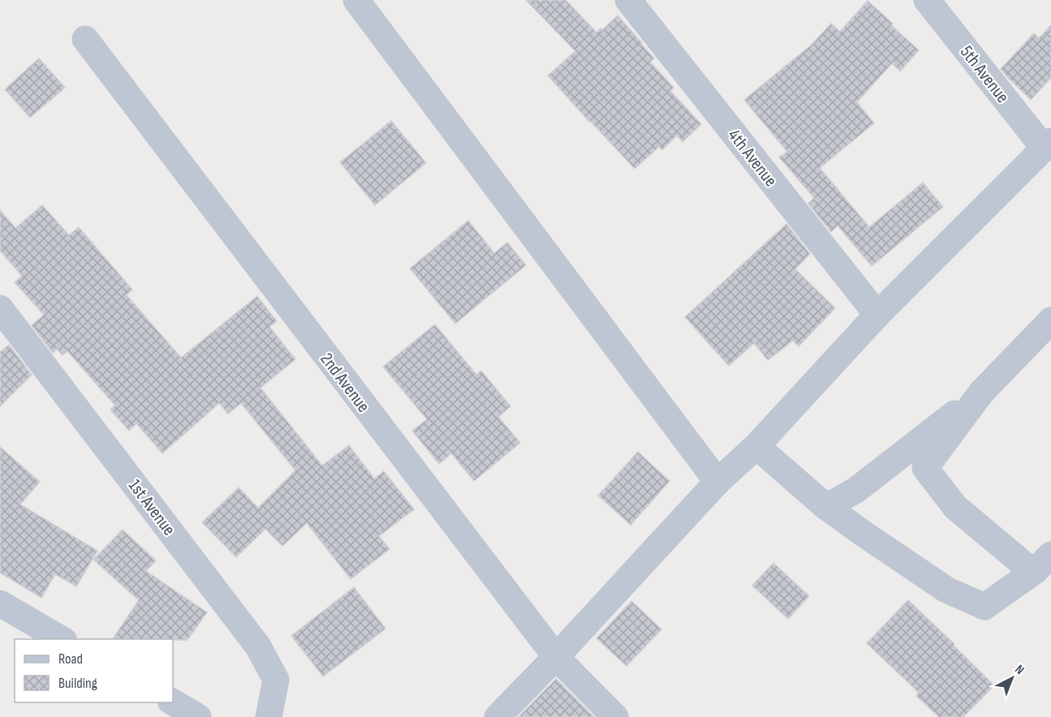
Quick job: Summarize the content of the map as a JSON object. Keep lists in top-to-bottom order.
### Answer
{
  "streets": {
    "street": [
      "5th Avenue",
      "4th Avenue",
      "2nd Avenue",
      "1st Avenue"
    ]
  },
  "legend": ["Road", "Building"],
  "north": "top right"
}
